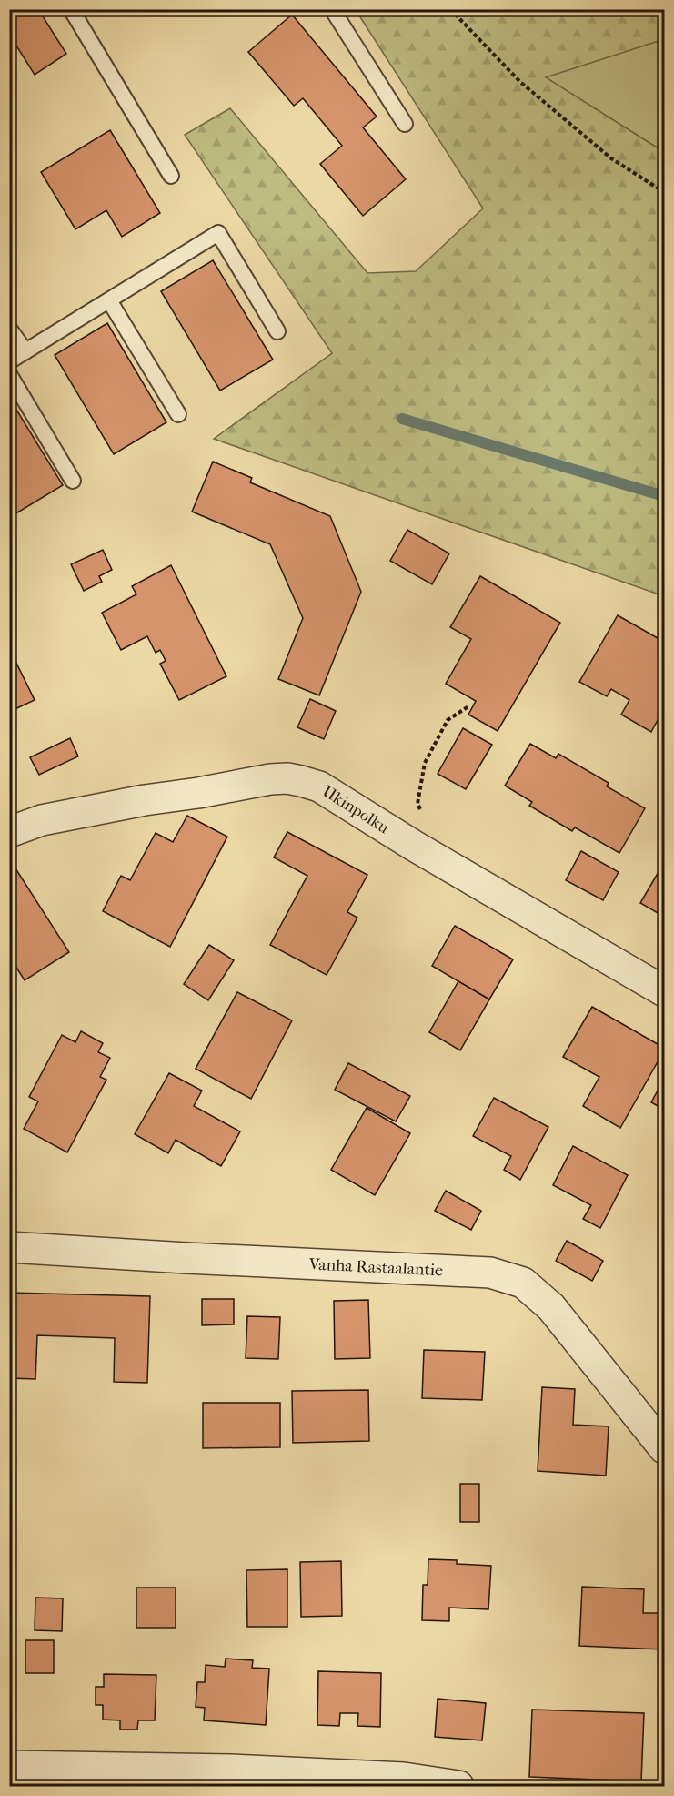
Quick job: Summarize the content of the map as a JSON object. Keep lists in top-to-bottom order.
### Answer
{
  "streets": {
    "street": ["Ukinpolku", "Vanha Rastaalantie"]
  }
}
